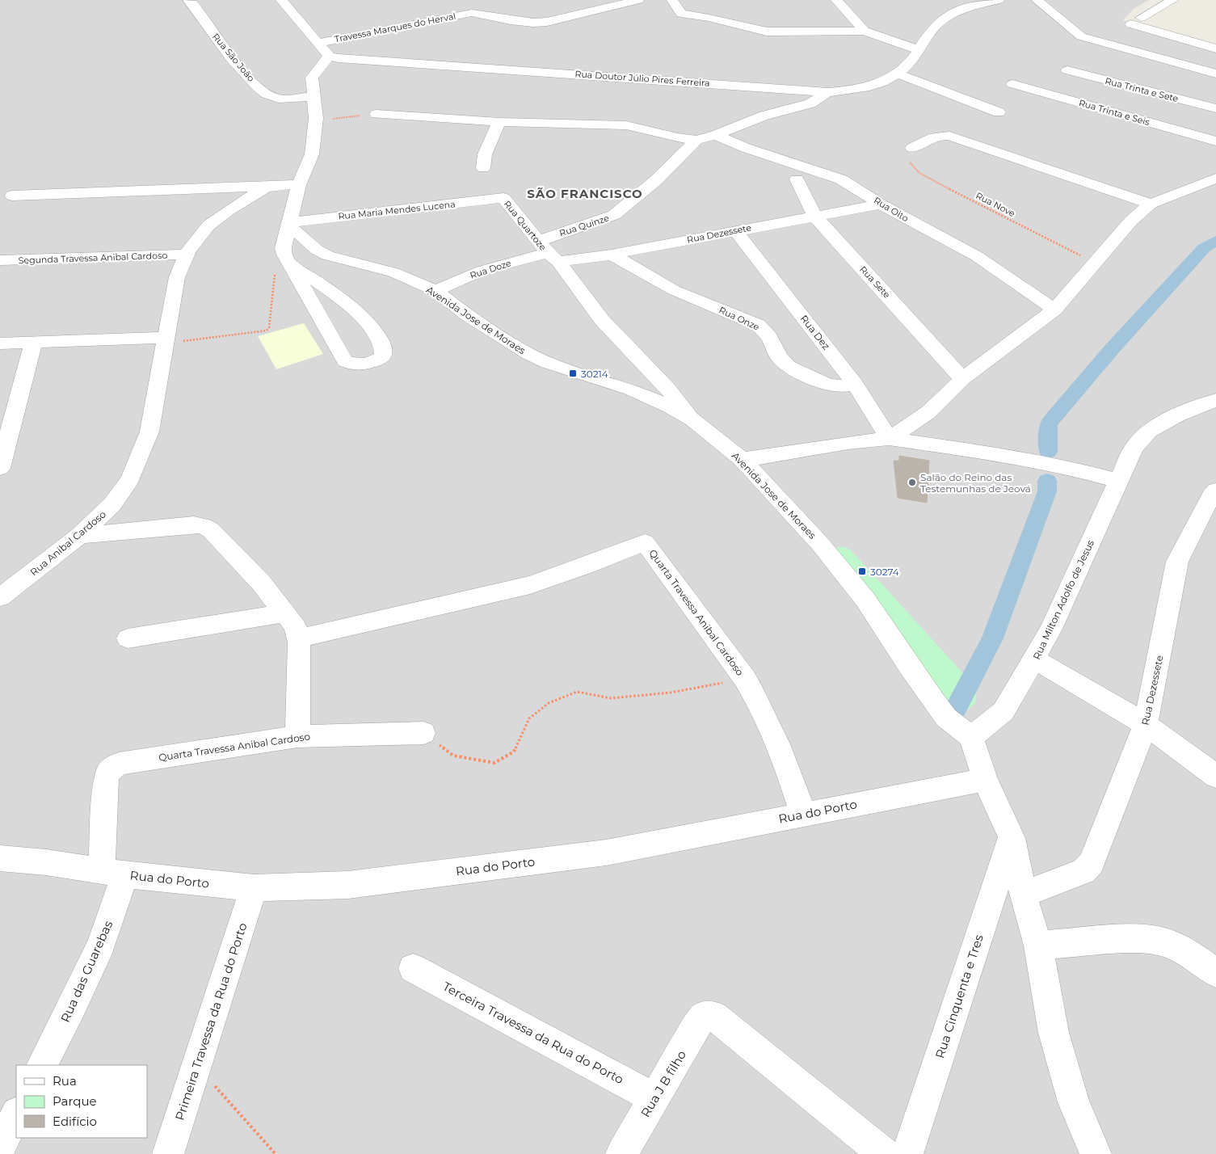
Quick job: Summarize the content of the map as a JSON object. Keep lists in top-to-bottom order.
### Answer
{
  "streets": {
    "street": [
      "Travessa Marques do Herval",
      "Rua São João",
      "Rua Doutor Júlio Pires Ferreira",
      "Rua Trinta e Sete",
      "Rua Trinta e Seis",
      "Rua Oito",
      "Rua Maria Mendes Lucena",
      "Rua Quartoze",
      "Rua Quinze",
      "Rua Dezessete",
      "Segunda Travessa Anibal Cardoso",
      "Rua Doze",
      "Rua Sete",
      "Rua Onze",
      "Avenida Jose de Moraes",
      "Rua Dez",
      "Rua Anibal Cardoso",
      "Rua Milton Adolfo de Jesus",
      "Quarta Travessa Anibal Cardoso",
      "Rua do Porto",
      "Rua das Guarebas",
      "Rua Cinquenta e Tres",
      "Primeira Travessa da Rua do Porto",
      "Terceira Travessa da Rua do Porto",
      "Rua J B filho"
    ],
    "path": ["Rua Nove"]
  },
  "crossings": [
    ["Rua Oito", "Rua Dezessete"],
    ["Rua Maria Mendes Lucena", "Rua Quartoze"],
    ["Rua Maria Mendes Lucena", "Avenida Jose de Moraes"],
    ["Rua Quartoze", "Rua Quinze"],
    ["Rua Quartoze", "Rua Dezessete"],
    ["Rua Quartoze", "Rua Doze"],
    ["Rua Quartoze", "Avenida Jose de Moraes"],
    ["Rua Quinze", "Rua Dezessete"],
    ["Rua Quinze", "Rua Doze"],
    ["Rua Dezessete", "Rua Doze"],
    ["Rua Dezessete", "Rua Sete"],
    ["Rua Dezessete", "Rua Onze"],
    ["Rua Dezessete", "Rua Dez"],
    ["Rua Doze", "Avenida Jose de Moraes"],
    ["Rua Onze", "Rua Dez"],
    ["Avenida Jose de Moraes", "Rua Milton Adolfo de Jesus"],
    ["Quarta Travessa Anibal Cardoso", "Rua do Porto"],
    ["Quarta Travessa Anibal Cardoso", "Rua das Guarebas"],
    ["Rua do Porto", "Rua das Guarebas"],
    ["Rua do Porto", "Primeira Travessa da Rua do Porto"],
    ["Terceira Travessa da Rua do Porto", "Rua J B filho"]
  ],
  "districts": ["SÃO FRANCISCO"],
  "places": {
    "transit": ["30214", "30274"],
    "other": ["Salão do Reino das Testemunhas de Jeová"]
  },
  "legend": ["Rua", "Parque", "Edifício"]
}
